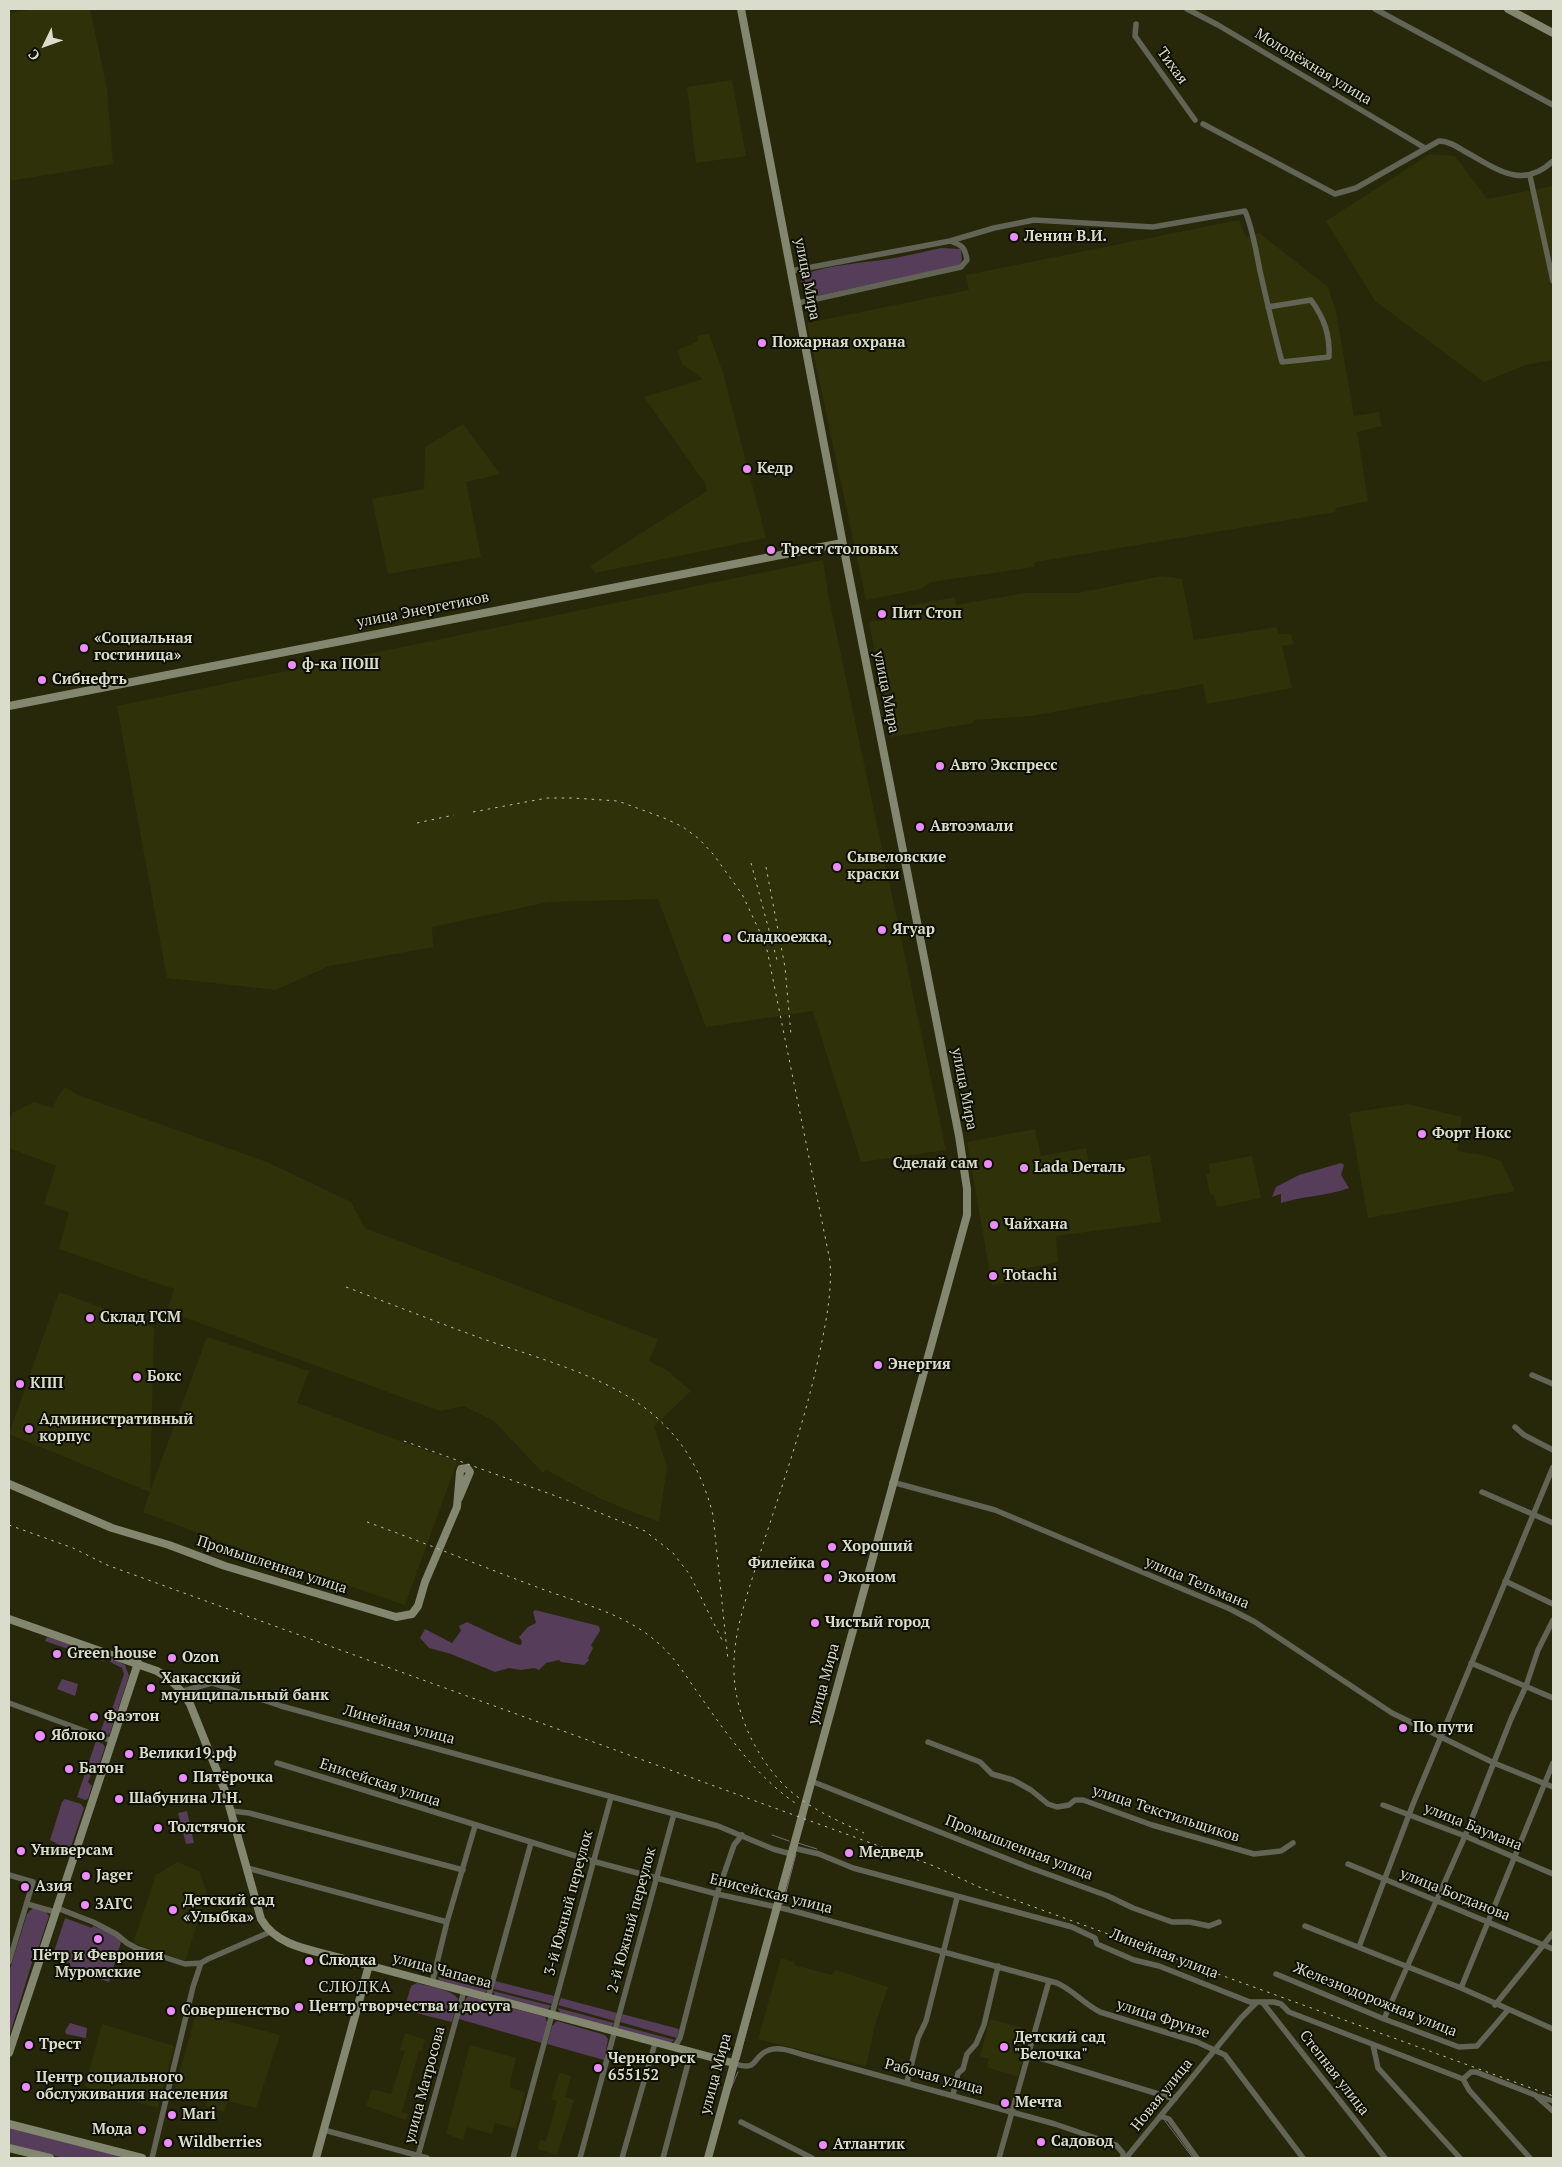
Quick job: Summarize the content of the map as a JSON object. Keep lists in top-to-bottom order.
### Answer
{
  "streets": {
    "main road": [
      "улица Мира",
      "улица Энергетиков",
      "Промышленная улица",
      "улица Чапаева"
    ],
    "street": [
      "Тихая",
      "Молодёжная улица",
      "улица Тельмана",
      "Линейная улица",
      "Енисейская улица",
      "улица Текстильщиков",
      "улица Баумана",
      "улица Богданова",
      "3-й Южный переулок",
      "2-й Южный переулок",
      "Железнодорожная улица",
      "улица Фрунзе",
      "Степная улица",
      "Рабочая улица",
      "улица Матросова",
      "Новая улица"
    ]
  },
  "crossings": [
    ["улица Мира", "улица Энергетиков"],
    ["улица Мира", "Промышленная улица"],
    ["улица Мира", "улица Тельмана"],
    ["улица Мира", "Линейная улица"],
    ["улица Мира", "Енисейская улица"],
    ["улица Мира", "улица Чапаева"],
    ["улица Мира", "Рабочая улица"],
    ["Линейная улица", "3-й Южный переулок"],
    ["Линейная улица", "2-й Южный переулок"],
    ["Линейная улица", "Степная улица"],
    ["Линейная улица", "Новая улица"],
    ["Енисейская улица", "3-й Южный переулок"],
    ["Енисейская улица", "2-й Южный переулок"],
    ["Енисейская улица", "улица Фрунзе"],
    ["3-й Южный переулок", "улица Чапаева"],
    ["2-й Южный переулок", "улица Чапаева"],
    ["улица Чапаева", "Рабочая улица"],
    ["улица Чапаева", "улица Матросова"],
    ["улица Фрунзе", "Новая улица"],
    ["Степная улица", "Новая улица"],
    ["Рабочая улица", "Новая улица"]
  ],
  "districts": ["СЛЮДКА"],
  "places": [
    "Ленин В.И.",
    "Пожарная охрана",
    "Кедр",
    "Трест столовых",
    "Пит Стоп",
    "«Социальная гостиница»",
    "ф-ка ПОШ",
    "Сибнефть",
    "Авто Экспресс",
    "Автоэмали",
    "Сывеловские краски",
    "Ягуар",
    "Сладкоежка,",
    "Форт Нокс",
    "Сделай сам",
    "Lada Dеталь",
    "Чайхана",
    "Totachi",
    "Склад ГСМ",
    "Энергия",
    "Бокс",
    "КПП",
    "Административный корпус",
    "Хороший",
    "Филейка",
    "Эконом",
    "Чистый город",
    "Green house",
    "Ozon",
    "Хакасский муниципальный банк",
    "Фаэтон",
    "По пути",
    "Яблоко",
    "Велики19.рф",
    "Батон",
    "Пятёрочка",
    "Шабунина Л.Н.",
    "Толстячок",
    "Универсам",
    "Медведь",
    "Jager",
    "Азия",
    "ЗАГС",
    "Детский сад «Улыбка»",
    "Пётр и Феврония Муромские",
    "Слюдка",
    "Центр творчества и досуга",
    "Совершенство",
    "Трест",
    "Детский сад \"Белочка\"",
    "Черногорск 655152",
    "Центр социального обслуживания населения",
    "Мечта",
    "Mari",
    "Мода",
    "Садовод",
    "Wildberries",
    "Атлантик"
  ],
  "north": "bottom left"
}
